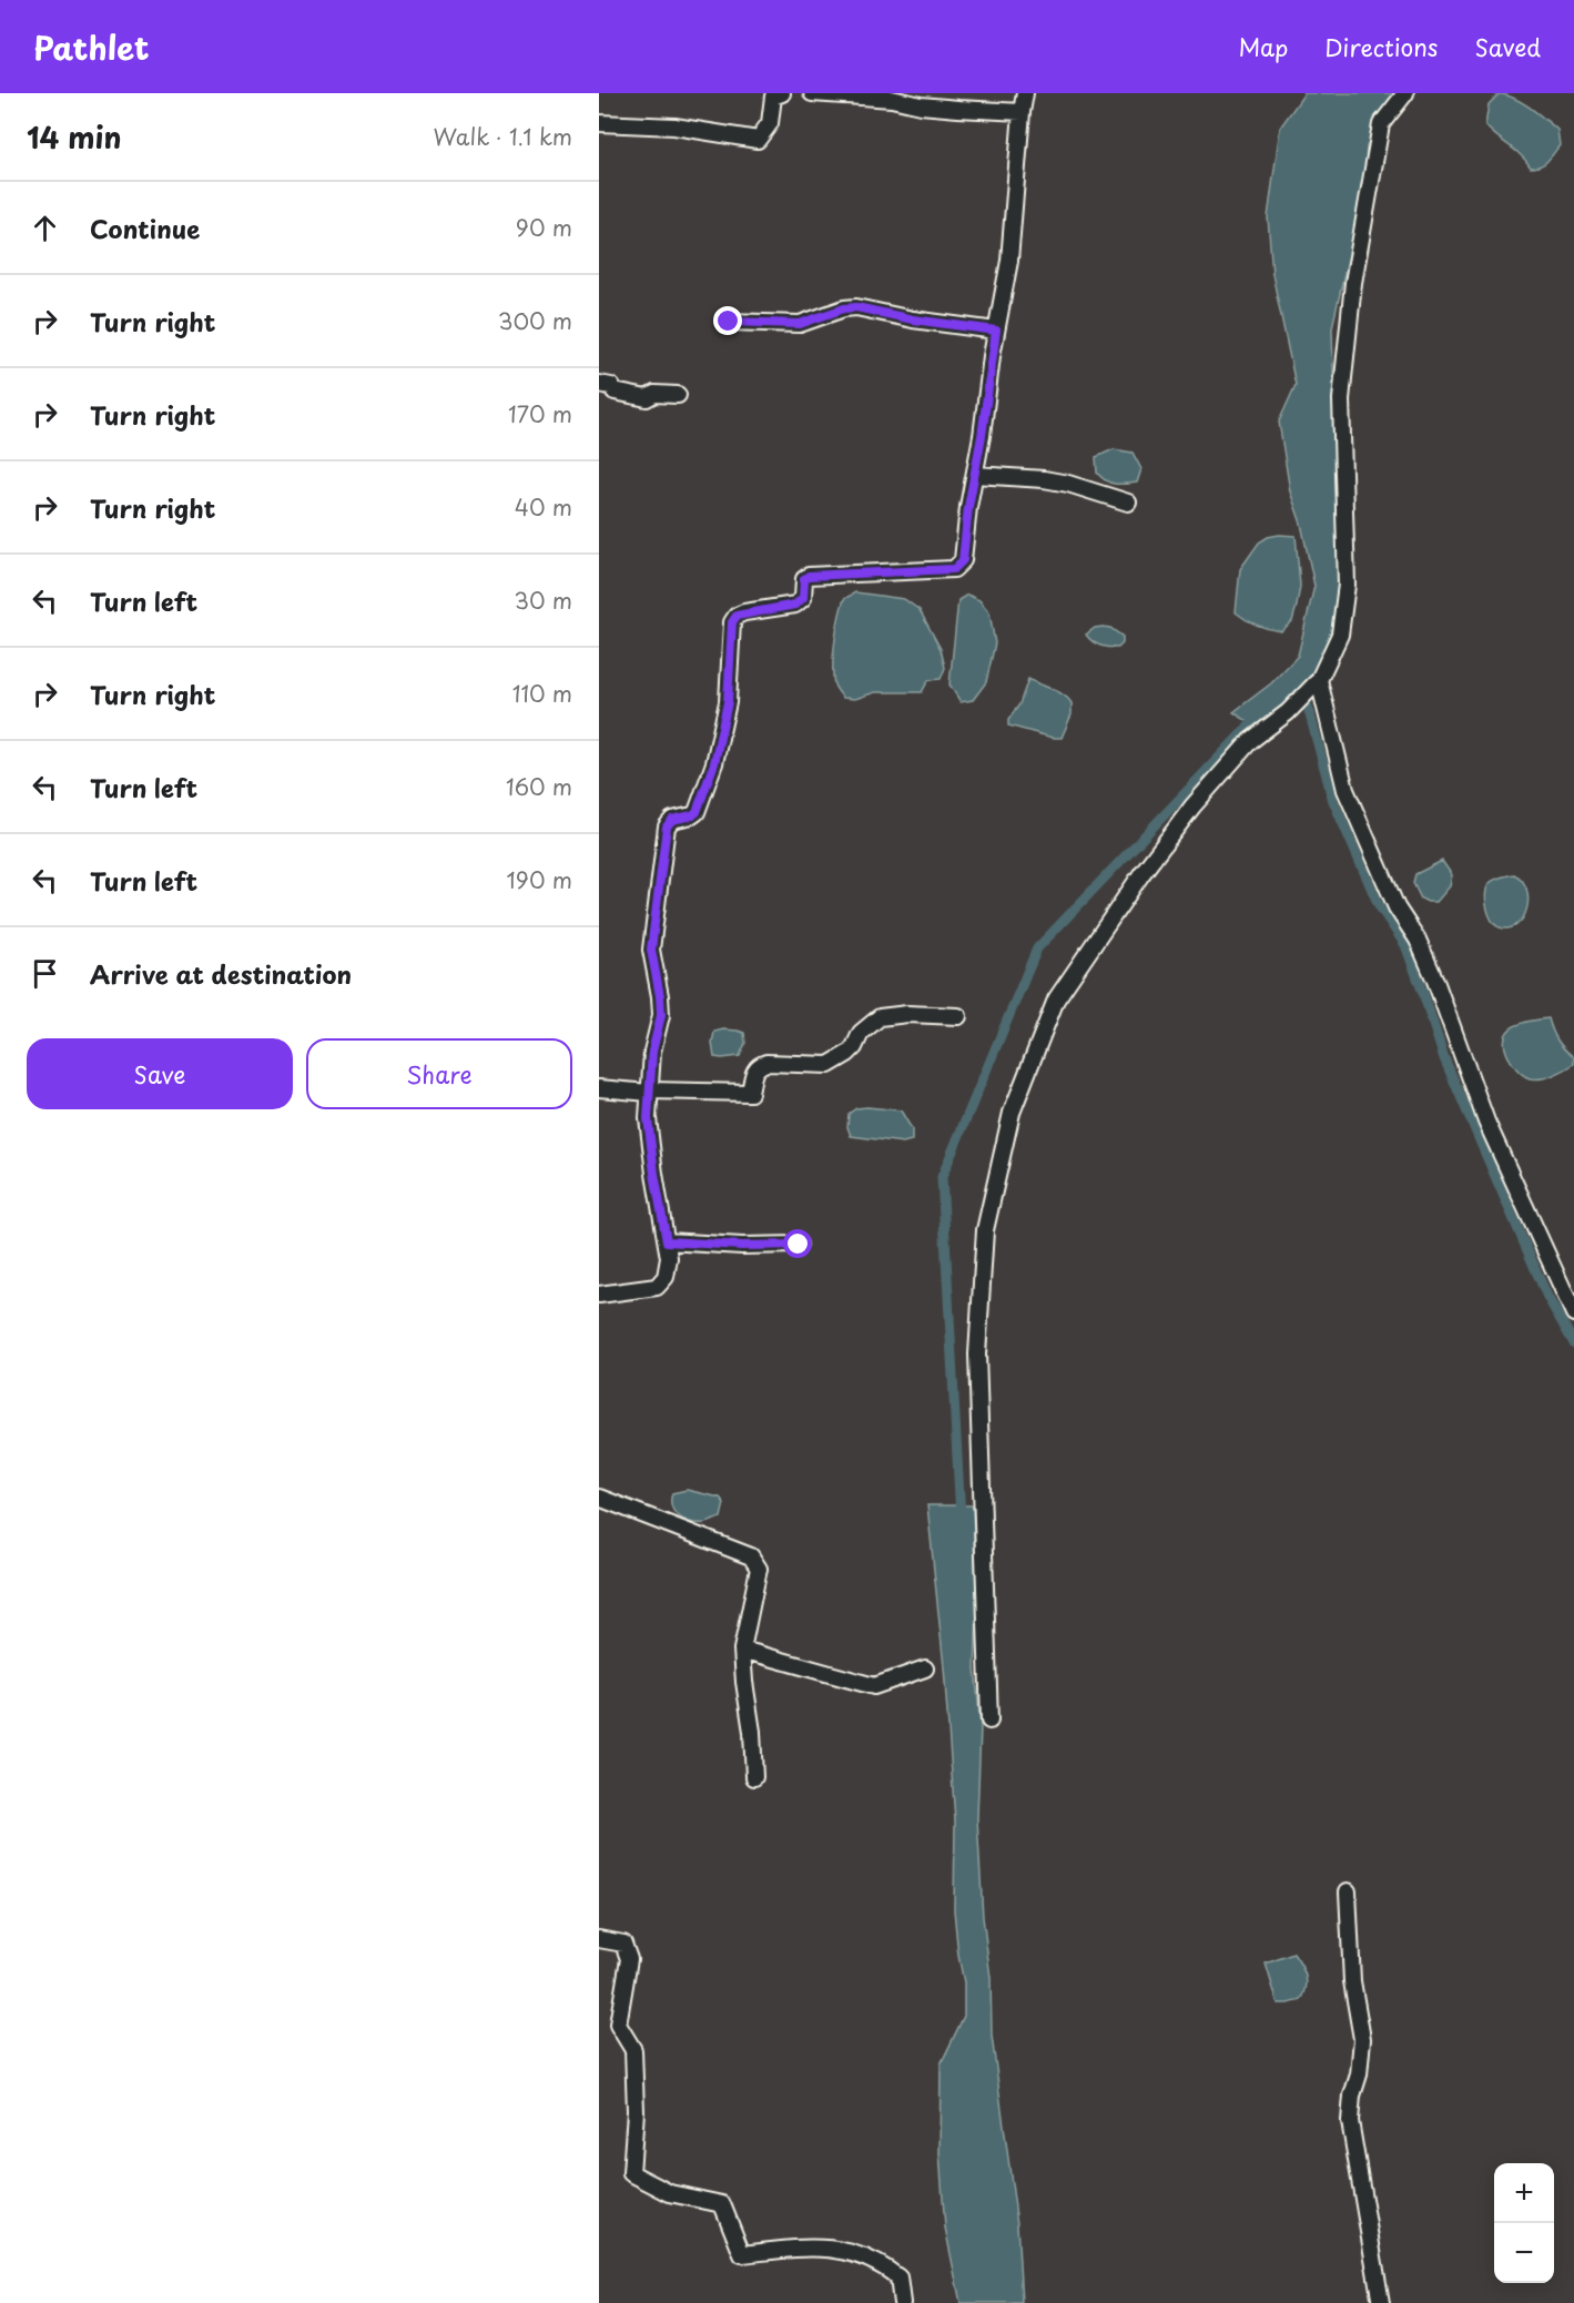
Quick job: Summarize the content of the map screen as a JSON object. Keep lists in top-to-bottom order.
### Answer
{
  "page": {
    "header": "Pathlet",
    "nav": ["Map", "Directions", "Saved"],
    "heading": ["14 min", "Walk · 1.1 km"],
    "list": [
      ["Continue", "90 m"],
      ["Turn right", "300 m"],
      ["Turn right", "170 m"],
      ["Turn right", "40 m"],
      ["Turn left", "30 m"],
      ["Turn right", "110 m"],
      ["Turn left", "160 m"],
      ["Turn left", "190 m"],
      "Arrive at destination"
    ],
    "buttons": ["Save", "Share"],
    "map_buttons": ["+", "−"]
  }
}
